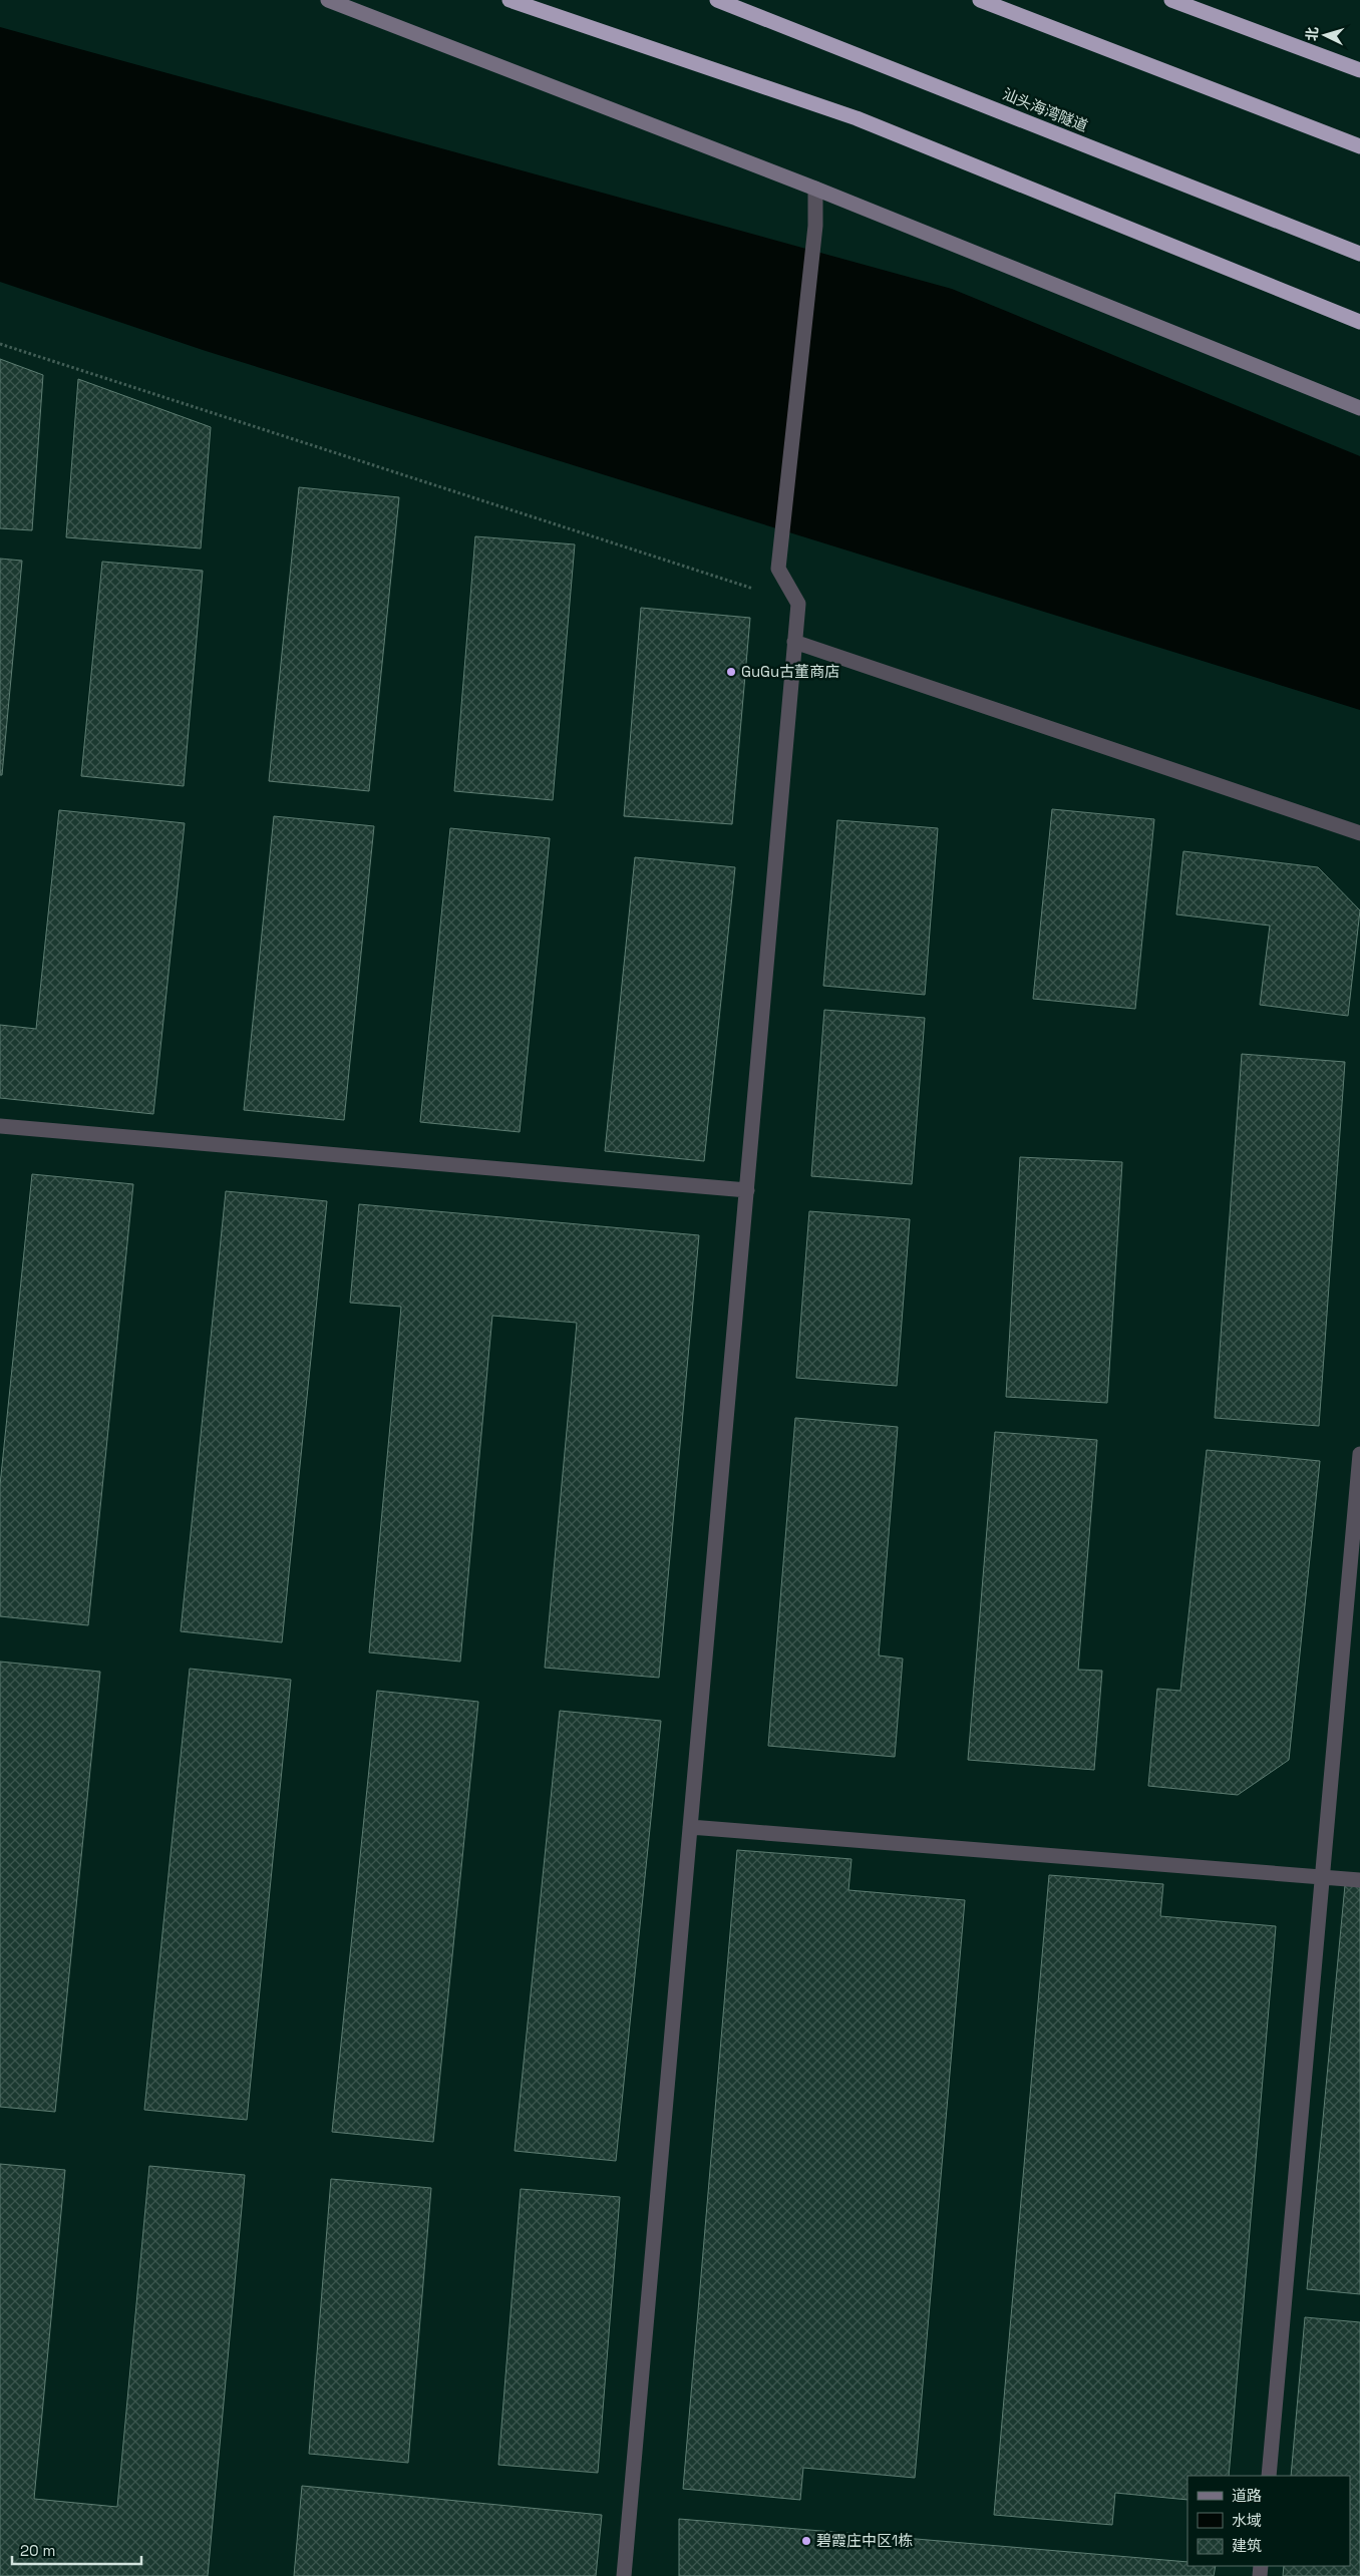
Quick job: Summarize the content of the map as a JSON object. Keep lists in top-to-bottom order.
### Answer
{
  "streets": {
    "highway": ["汕头海湾隧道"]
  },
  "places": ["GuGu古董商店", "碧霞庄中区1栋"],
  "legend": ["道路", "水域", "建筑"],
  "scale_bar": "20 m",
  "north": "left"
}
